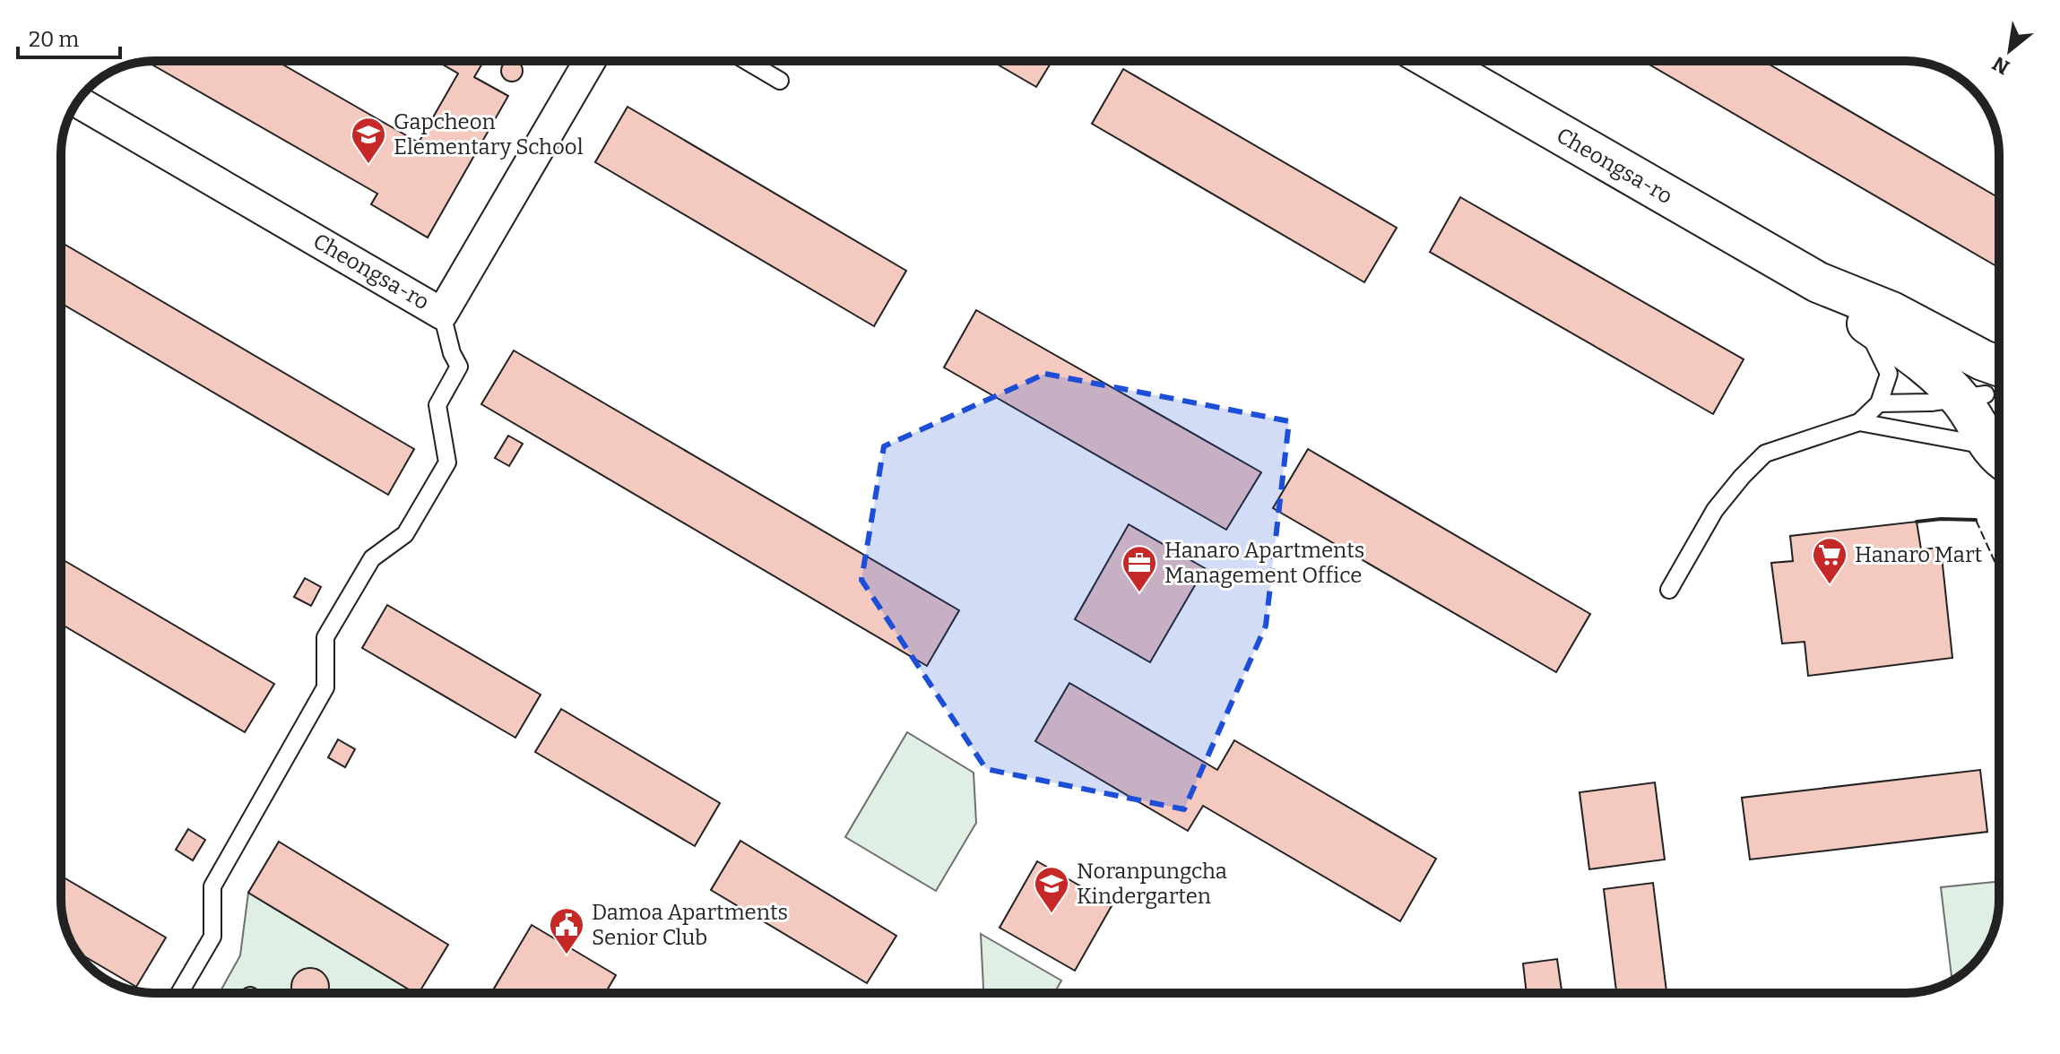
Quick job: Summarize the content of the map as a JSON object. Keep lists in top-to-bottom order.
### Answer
{
  "streets": {
    "street": ["Cheongsa-ro"]
  },
  "places": {
    "school or university": ["Gapcheon Elementary School", "Noranpungcha Kindergarten"],
    "supermarket": ["Hanaro Mart"],
    "office": ["Hanaro Apartments Management Office"],
    "public building": ["Damoa Apartments Senior Club"]
  },
  "scale_bar": "20 m",
  "north": "bottom left"
}
